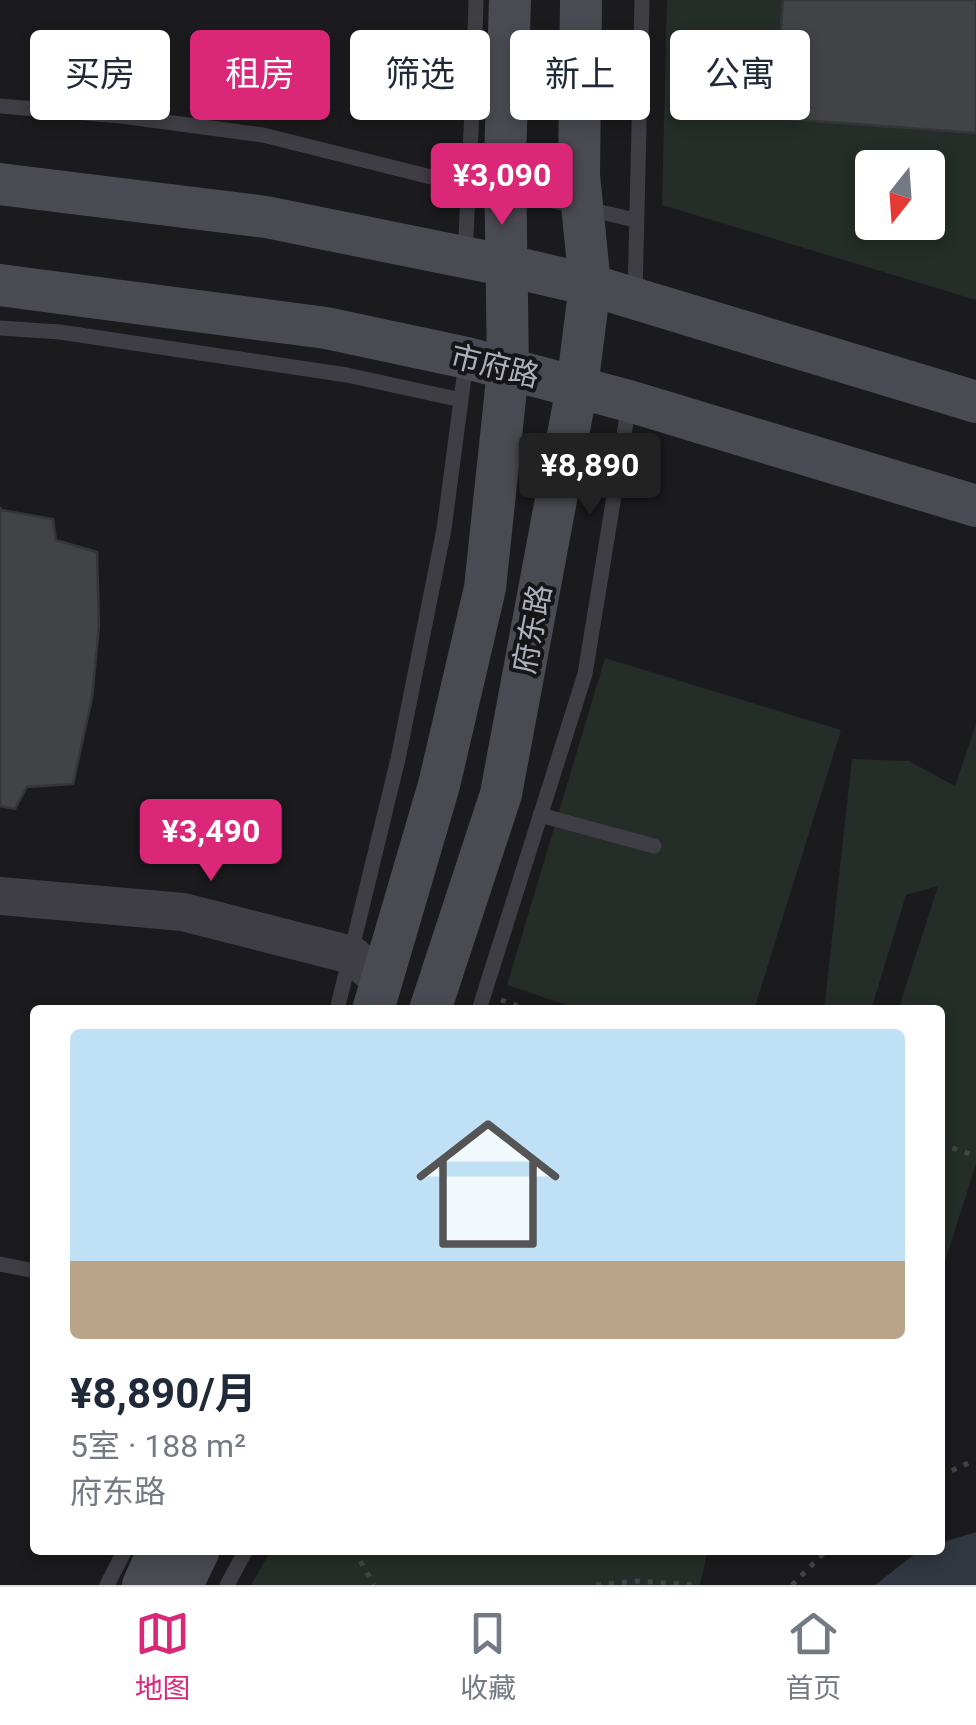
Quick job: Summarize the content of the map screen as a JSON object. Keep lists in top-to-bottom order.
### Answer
{
  "streets": {
    "main road": ["市府路", "府东路"]
  },
  "crossings": [
    ["市府路", "府东路"]
  ],
  "north": "bottom",
  "page": {
    "chip": [
      "买房",
      "租房",
      "筛选",
      "新上",
      "公寓"
    ],
    "price": ["¥3,090", "¥8,890", "¥3,490"],
    "list": [
      {
        "name": "¥8,890/月",
        "note": "5室 · 188 m² · 府东路"
      }
    ],
    "tabs": ["地图", "收藏", "首页"]
  }
}
